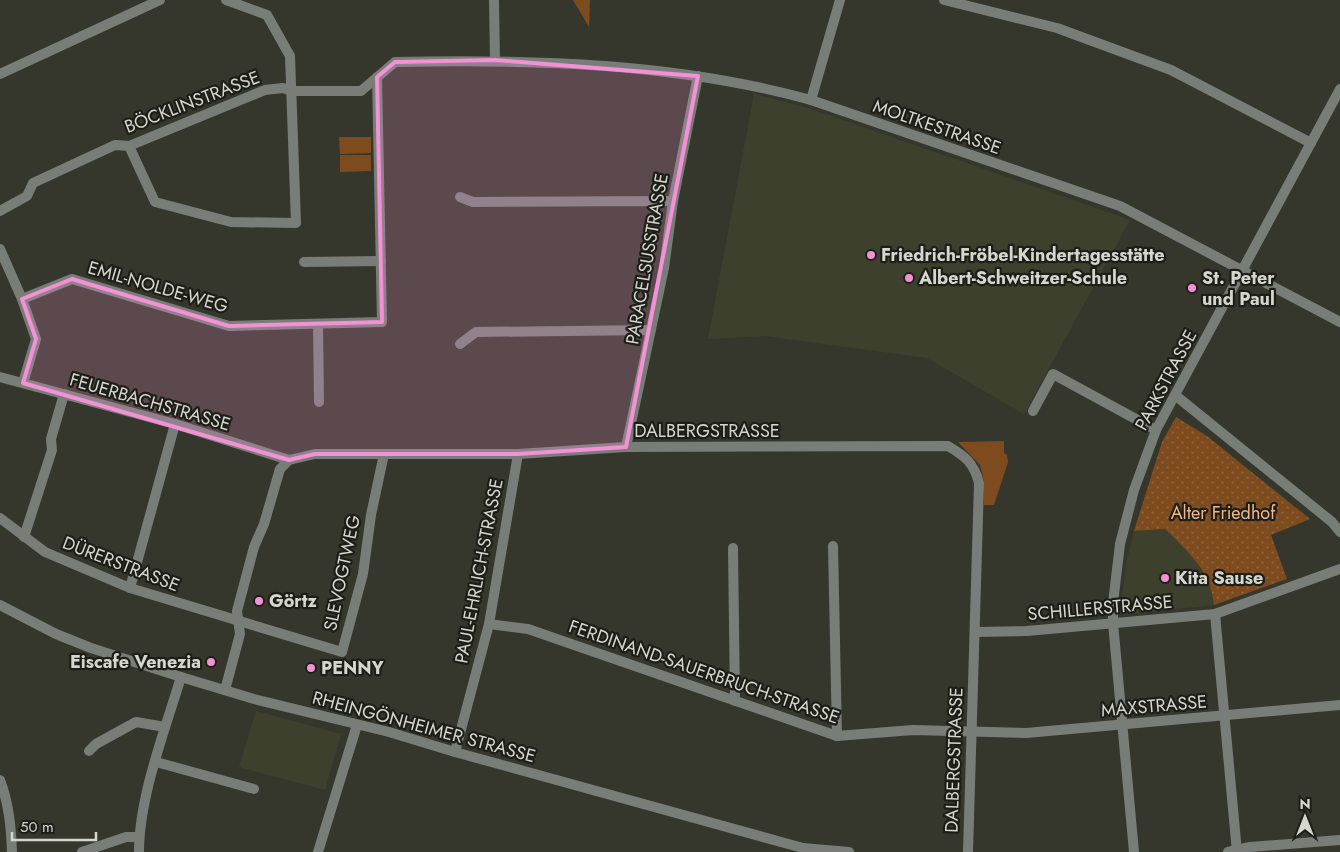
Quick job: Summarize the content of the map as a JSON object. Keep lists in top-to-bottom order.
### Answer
{
  "streets": {
    "street": [
      "BÖCKLINSTRASSE",
      "MOLTKESTRASSE",
      "PARACELSUSSTRASSE",
      "EMIL-NOLDE-WEG",
      "PARKSTRASSE",
      "FEUERBACHSTRASSE",
      "DALBERGSTRASSE",
      "DÜRERSTRASSE",
      "PAUL-EHRLICH-STRASSE",
      "SLEVOGTWEG",
      "SCHILLERSTRASSE",
      "FERDINAND-SAUERBRUCH-STRASSE",
      "MAXSTRASSE",
      "RHEINGÖNHEIMER STRASSE"
    ]
  },
  "crossings": [
    ["BÖCKLINSTRASSE", "MOLTKESTRASSE"],
    ["BÖCKLINSTRASSE", "EMIL-NOLDE-WEG"],
    ["MOLTKESTRASSE", "PARACELSUSSTRASSE"],
    ["MOLTKESTRASSE", "PARKSTRASSE"],
    ["PARACELSUSSTRASSE", "DALBERGSTRASSE"],
    ["PARKSTRASSE", "SCHILLERSTRASSE"],
    ["PARKSTRASSE", "MAXSTRASSE"],
    ["FEUERBACHSTRASSE", "DALBERGSTRASSE"],
    ["DALBERGSTRASSE", "PAUL-EHRLICH-STRASSE"],
    ["DALBERGSTRASSE", "SLEVOGTWEG"],
    ["DALBERGSTRASSE", "SCHILLERSTRASSE"],
    ["DALBERGSTRASSE", "FERDINAND-SAUERBRUCH-STRASSE"],
    ["DALBERGSTRASSE", "MAXSTRASSE"],
    ["DÜRERSTRASSE", "SLEVOGTWEG"],
    ["PAUL-EHRLICH-STRASSE", "FERDINAND-SAUERBRUCH-STRASSE"],
    ["PAUL-EHRLICH-STRASSE", "RHEINGÖNHEIMER STRASSE"],
    ["FERDINAND-SAUERBRUCH-STRASSE", "MAXSTRASSE"]
  ],
  "parks": ["Alter Friedhof"],
  "places": [
    "Friedrich-Fröbel-Kindertagesstätte",
    "Albert-Schweitzer-Schule",
    "St. Peter und Paul",
    "Kita Sause",
    "Görtz",
    "Eiscafe Venezia",
    "PENNY"
  ],
  "scale_bar": "50 m",
  "north": "top"
}
